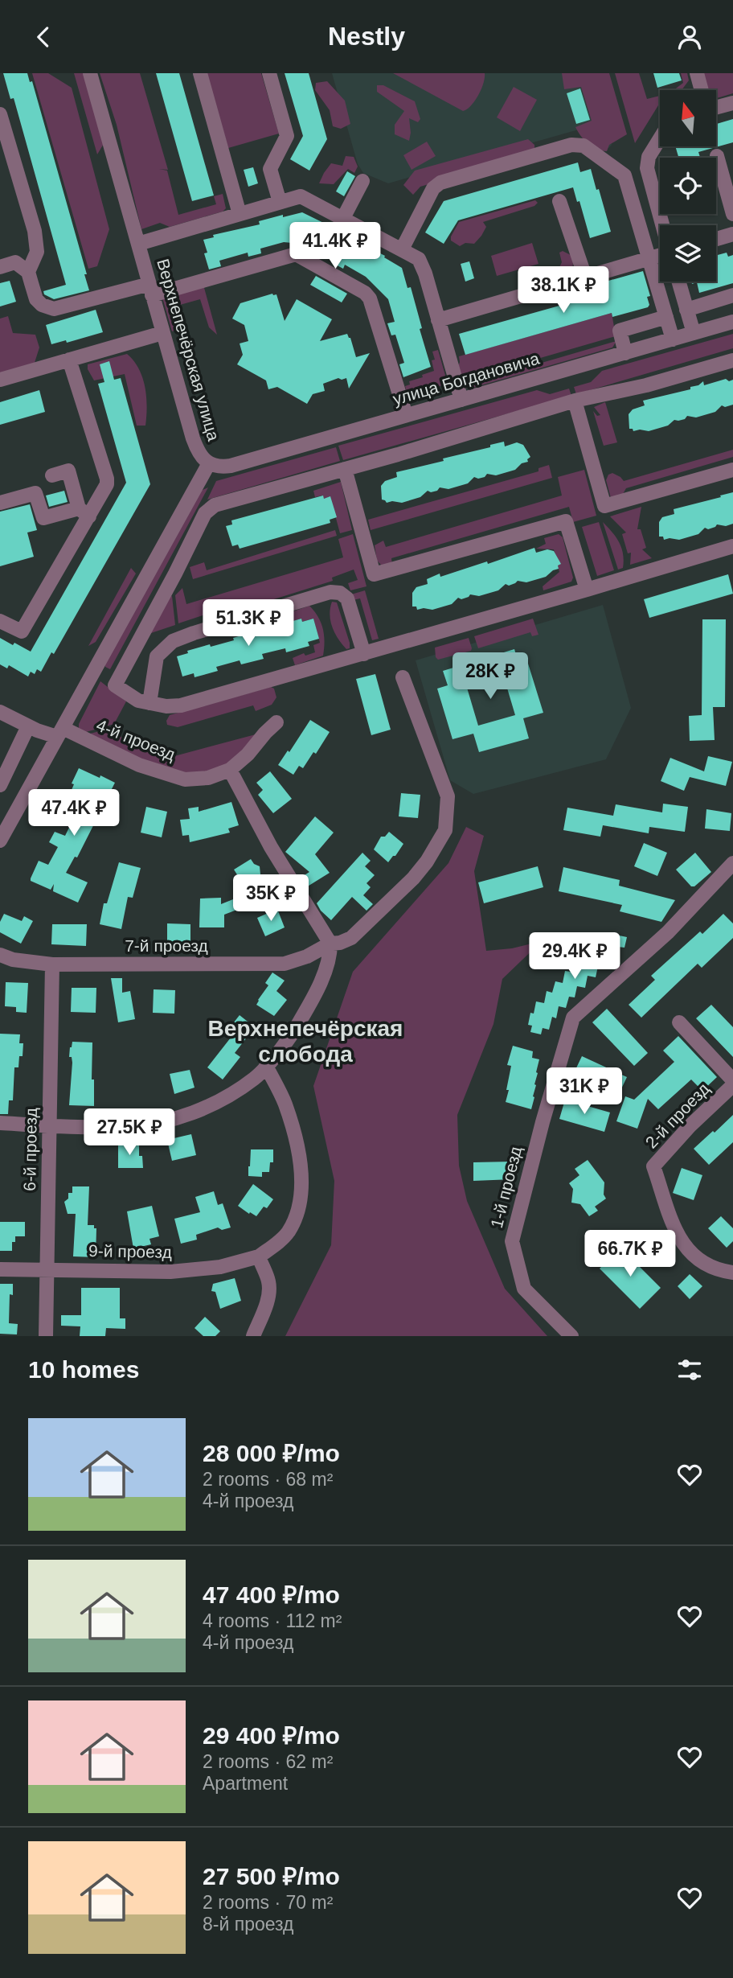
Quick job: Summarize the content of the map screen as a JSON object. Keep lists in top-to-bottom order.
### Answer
{
  "streets": {
    "street": [
      "Верхнепечёрская улица",
      "улица Богдановича",
      "4-й проезд",
      "7-й проезд",
      "2-й проезд",
      "6-й проезд",
      "1-й проезд",
      "9-й проезд"
    ]
  },
  "crossings": [
    ["Верхнепечёрская улица", "улица Богдановича"],
    ["Верхнепечёрская улица", "4-й проезд"],
    ["7-й проезд", "6-й проезд"],
    ["6-й проезд", "9-й проезд"]
  ],
  "districts": ["Верхнепечёрская слобода"],
  "north": "top",
  "page": {
    "header": "Nestly",
    "price": [
      "41.4K ₽",
      "38.1K ₽",
      "51.3K ₽",
      "28K ₽",
      "47.4K ₽",
      "35K ₽",
      "29.4K ₽",
      "31K ₽",
      "27.5K ₽",
      "66.7K ₽"
    ],
    "heading": "10 homes",
    "list": [
      {
        "name": "28 000 ₽/mo",
        "note": "2 rooms · 68 m² · 4-й проезд"
      },
      {
        "name": "47 400 ₽/mo",
        "note": "4 rooms · 112 m² · 4-й проезд"
      },
      {
        "name": "29 400 ₽/mo",
        "note": "2 rooms · 62 m² · Apartment"
      },
      {
        "name": "27 500 ₽/mo",
        "note": "2 rooms · 70 m² · 8-й проезд"
      }
    ]
  }
}
